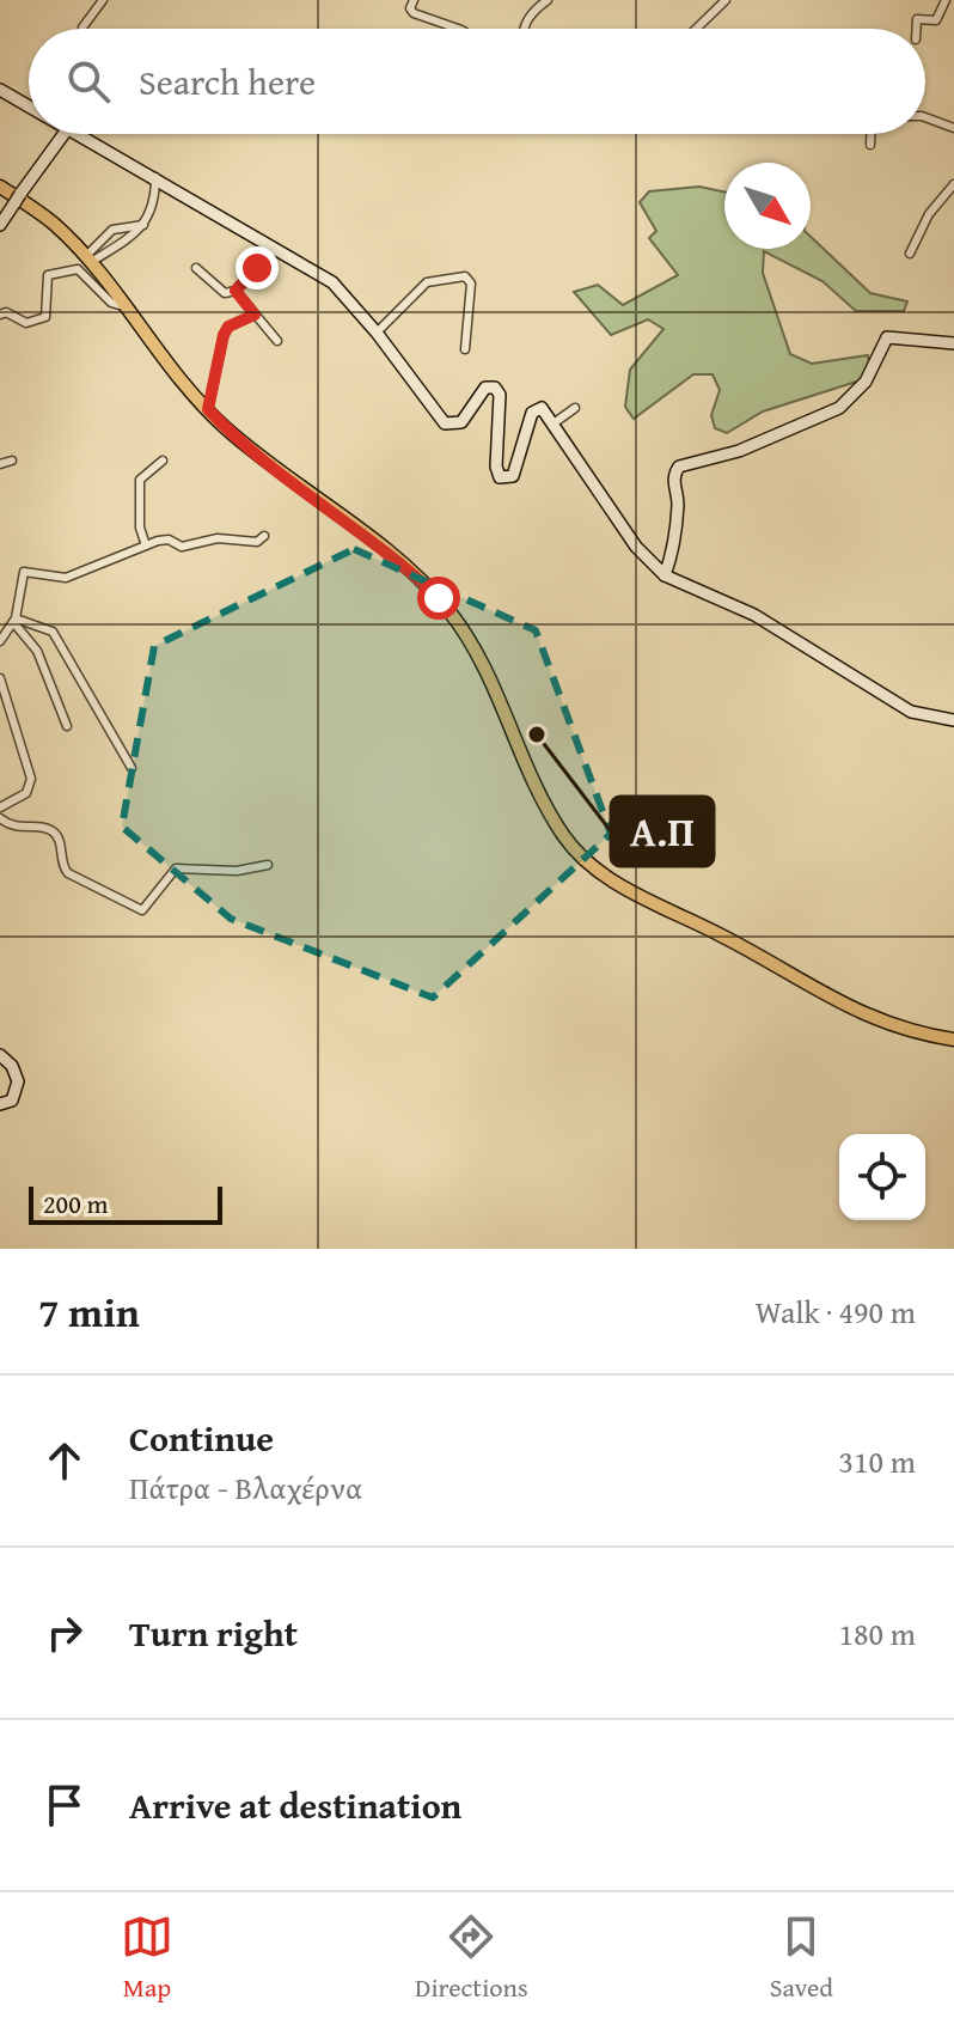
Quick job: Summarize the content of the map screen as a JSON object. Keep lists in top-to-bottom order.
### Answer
{
  "places": ["Α.Π"],
  "scale_bar": "200 m",
  "north": "bottom right",
  "page": {
    "search": "Search here",
    "scale": "200 m",
    "heading": ["7 min", "Walk · 490 m"],
    "list": [
      ["Continue", "Πάτρα - Βλαχέρνα", "310 m"],
      ["Turn right", "180 m"],
      "Arrive at destination"
    ],
    "nav": ["Map", "Directions", "Saved"]
  }
}
